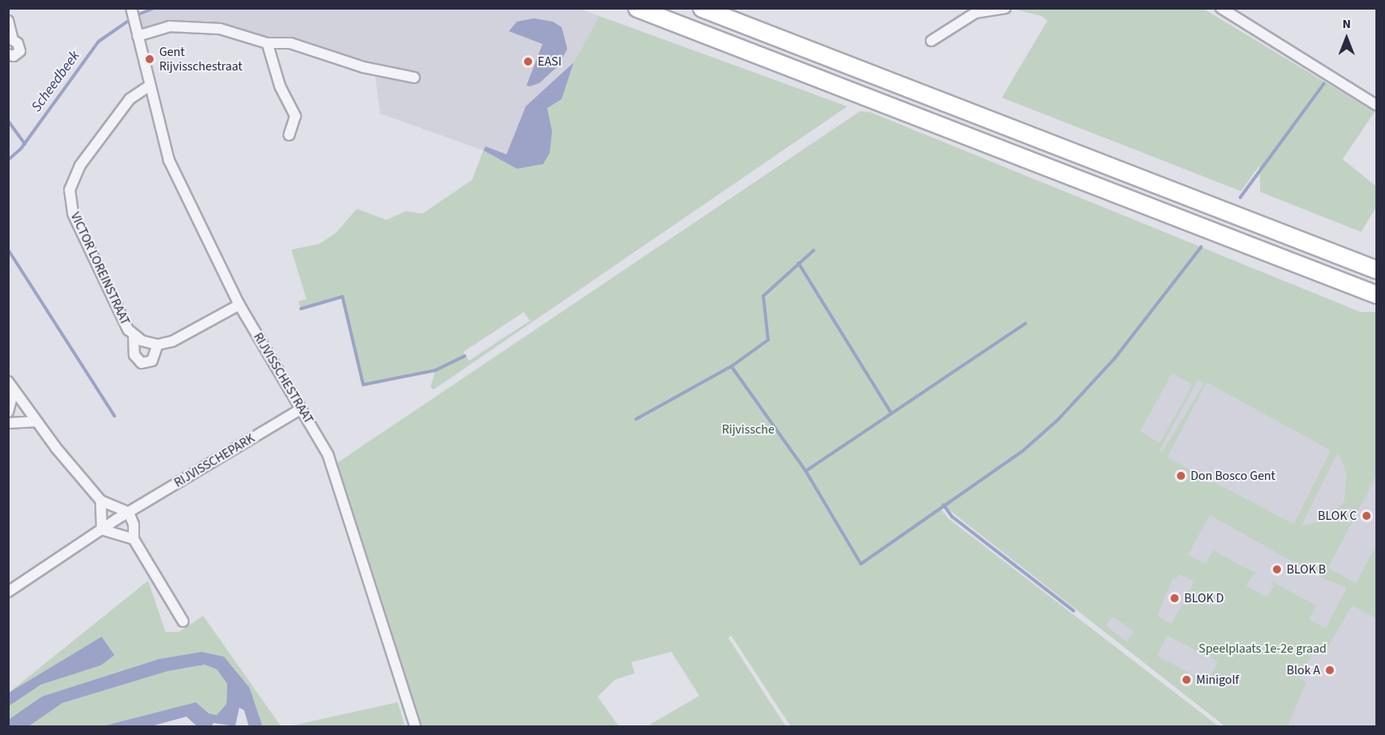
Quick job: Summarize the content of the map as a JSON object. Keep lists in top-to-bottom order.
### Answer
{
  "streets": {
    "street": ["VICTOR LOREINSTRAAT", "RIJVISSCHESTRAAT", "RIJVISSCHEPARK"]
  },
  "crossings": [
    ["VICTOR LOREINSTRAAT", "RIJVISSCHESTRAAT"],
    ["RIJVISSCHESTRAAT", "RIJVISSCHEPARK"]
  ],
  "water": ["Scheedbeek"],
  "parks": ["Rijvissche", "Speelplaats 1e-2e graad"],
  "places": [
    "Gent Rijvisschestraat",
    "EASI",
    "Don Bosco Gent",
    "BLOK C",
    "BLOK B",
    "BLOK D",
    "Blok A",
    "Minigolf"
  ],
  "north": "top"
}
